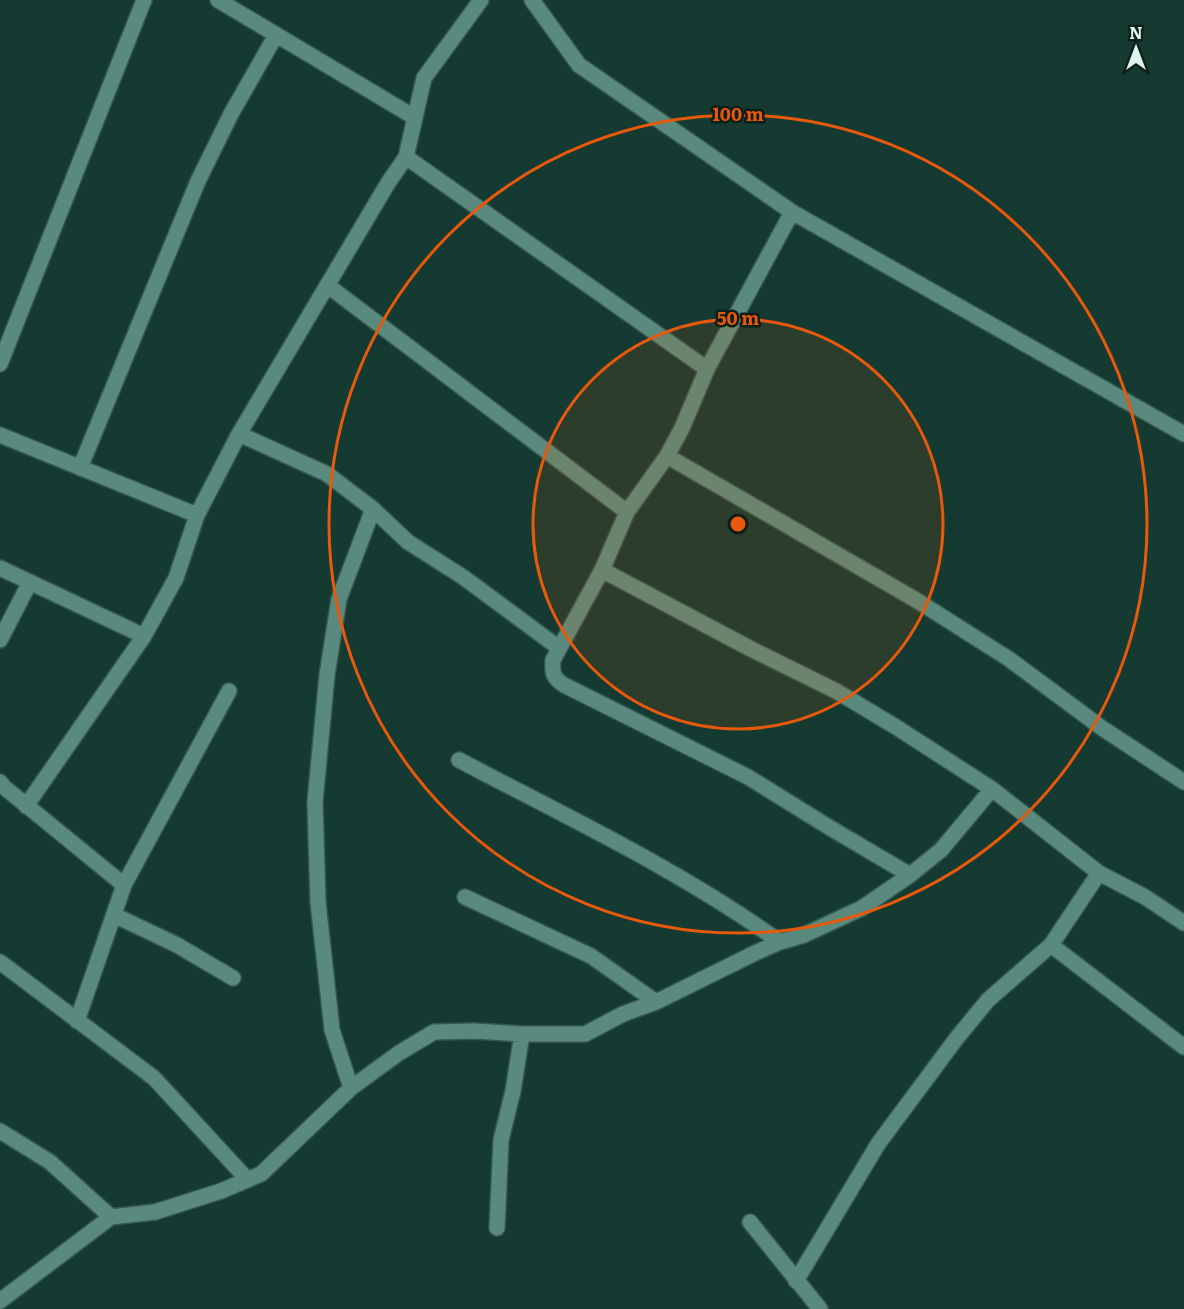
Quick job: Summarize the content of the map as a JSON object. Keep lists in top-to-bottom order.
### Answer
{
  "north": "top",
  "rings": ["100 m", "50 m"]
}
